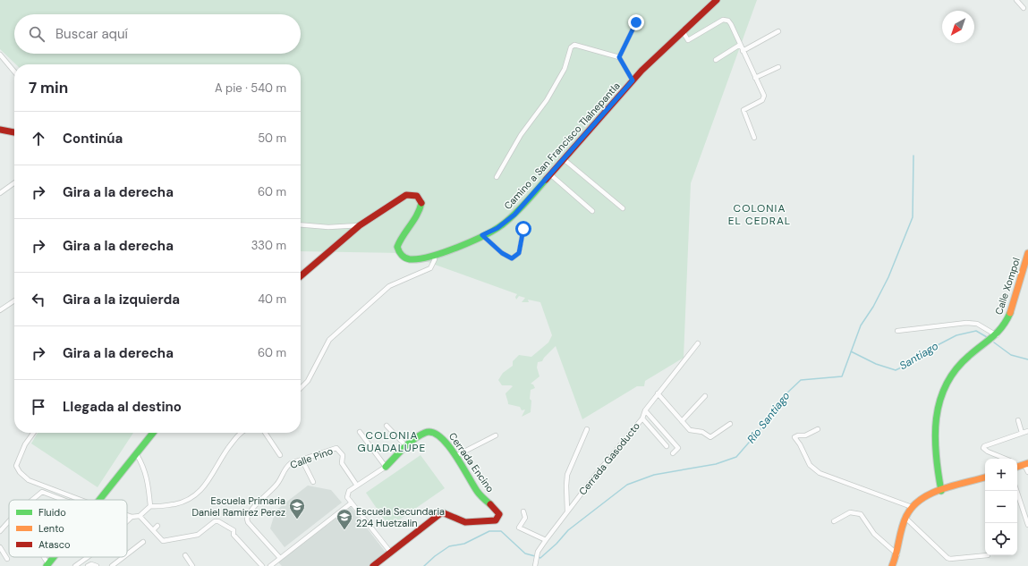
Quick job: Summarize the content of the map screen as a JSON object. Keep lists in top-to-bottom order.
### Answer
{
  "streets": {
    "street": [
      "Camino a San Francisco Tlalnepantla",
      "Calle Xompol",
      "Calle Pino",
      "Cerrada Gasoducto",
      "Cerrada Encino"
    ]
  },
  "districts": ["COLONIA EL CEDRAL", "COLONIA GUADALUPE"],
  "water": ["Santiago", "Río Santiago"],
  "places": {
    "school or university": ["Escuela Primaria Daniel Ramirez Perez", "Escuela Secundaria 224 Huetzalin"]
  },
  "legend": ["Fluido", "Lento", "Atasco"],
  "north": "bottom left",
  "page": {
    "search": "Buscar aquí",
    "heading": ["7 min", "A pie · 540 m"],
    "list": [
      ["Continúa", "50 m"],
      ["Gira a la derecha", "60 m"],
      ["Gira a la derecha", "330 m"],
      ["Gira a la izquierda", "40 m"],
      ["Gira a la derecha", "60 m"],
      "Llegada al destino"
    ],
    "map_buttons": ["+", "−"]
  }
}
